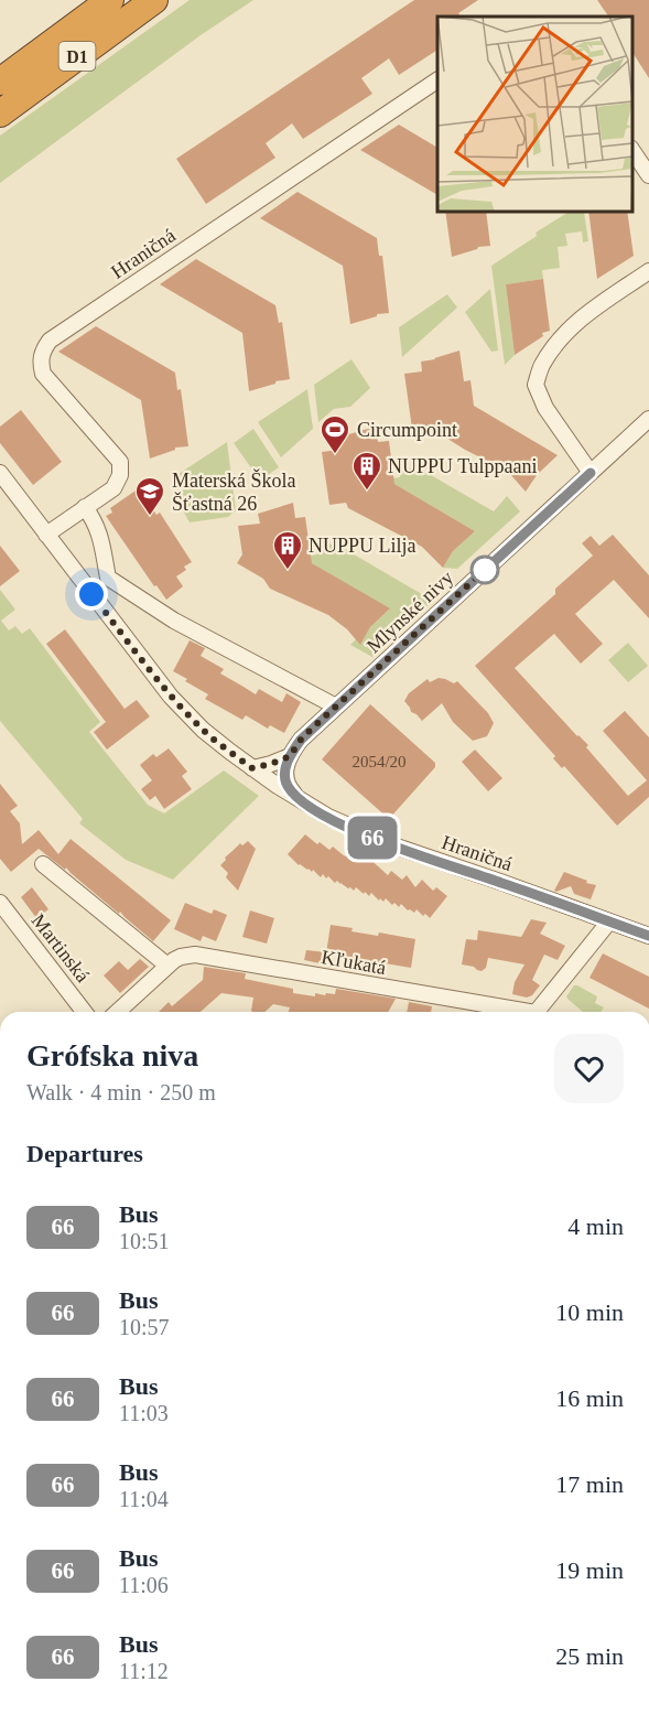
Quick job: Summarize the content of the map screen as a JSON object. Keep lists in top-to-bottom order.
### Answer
{
  "streets": {
    "highway": ["D1"],
    "street": [
      "Hraničná",
      "Mlynské nivy",
      "Martinská",
      "Kľukatá"
    ]
  },
  "places": {
    "sports": ["Circumpoint"],
    "building": ["NUPPU Tulppaani", "NUPPU Lilja"],
    "school or university": ["Materská Škola Šťastná 26"]
  },
  "lines": ["bus line 66"],
  "house_numbers": ["2054/20"],
  "page": {
    "on_map": "66",
    "heading": [
      ["Grófska niva", "Walk · 4 min · 250 m"],
      "Departures"
    ],
    "list": [
      {
        "mark": "66",
        "name": "Bus",
        "note": "10:51",
        "value": "4 min"
      },
      {
        "mark": "66",
        "name": "Bus",
        "note": "10:57",
        "value": "10 min"
      },
      {
        "mark": "66",
        "name": "Bus",
        "note": "11:03",
        "value": "16 min"
      },
      {
        "mark": "66",
        "name": "Bus",
        "note": "11:04",
        "value": "17 min"
      },
      {
        "mark": "66",
        "name": "Bus",
        "note": "11:06",
        "value": "19 min"
      },
      {
        "mark": "66",
        "name": "Bus",
        "note": "11:12",
        "value": "25 min"
      }
    ]
  }
}
